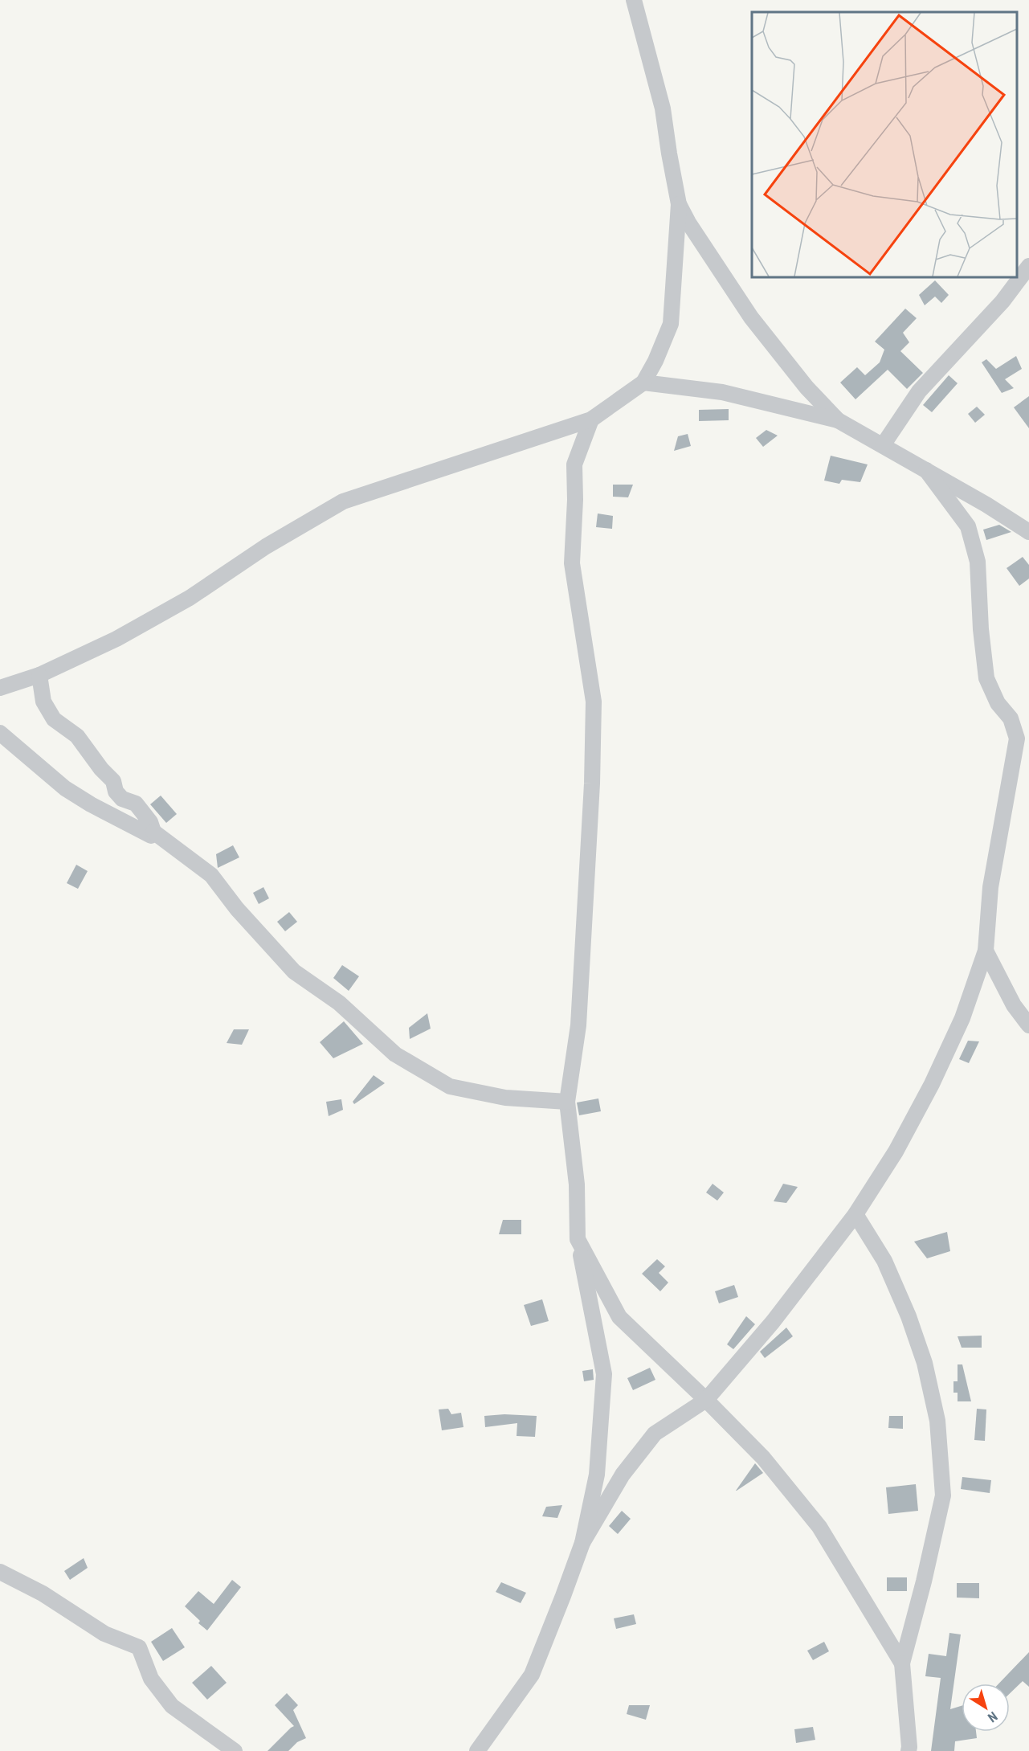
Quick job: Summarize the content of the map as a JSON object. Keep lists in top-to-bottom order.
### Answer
{
  "north": "bottom right"
}
